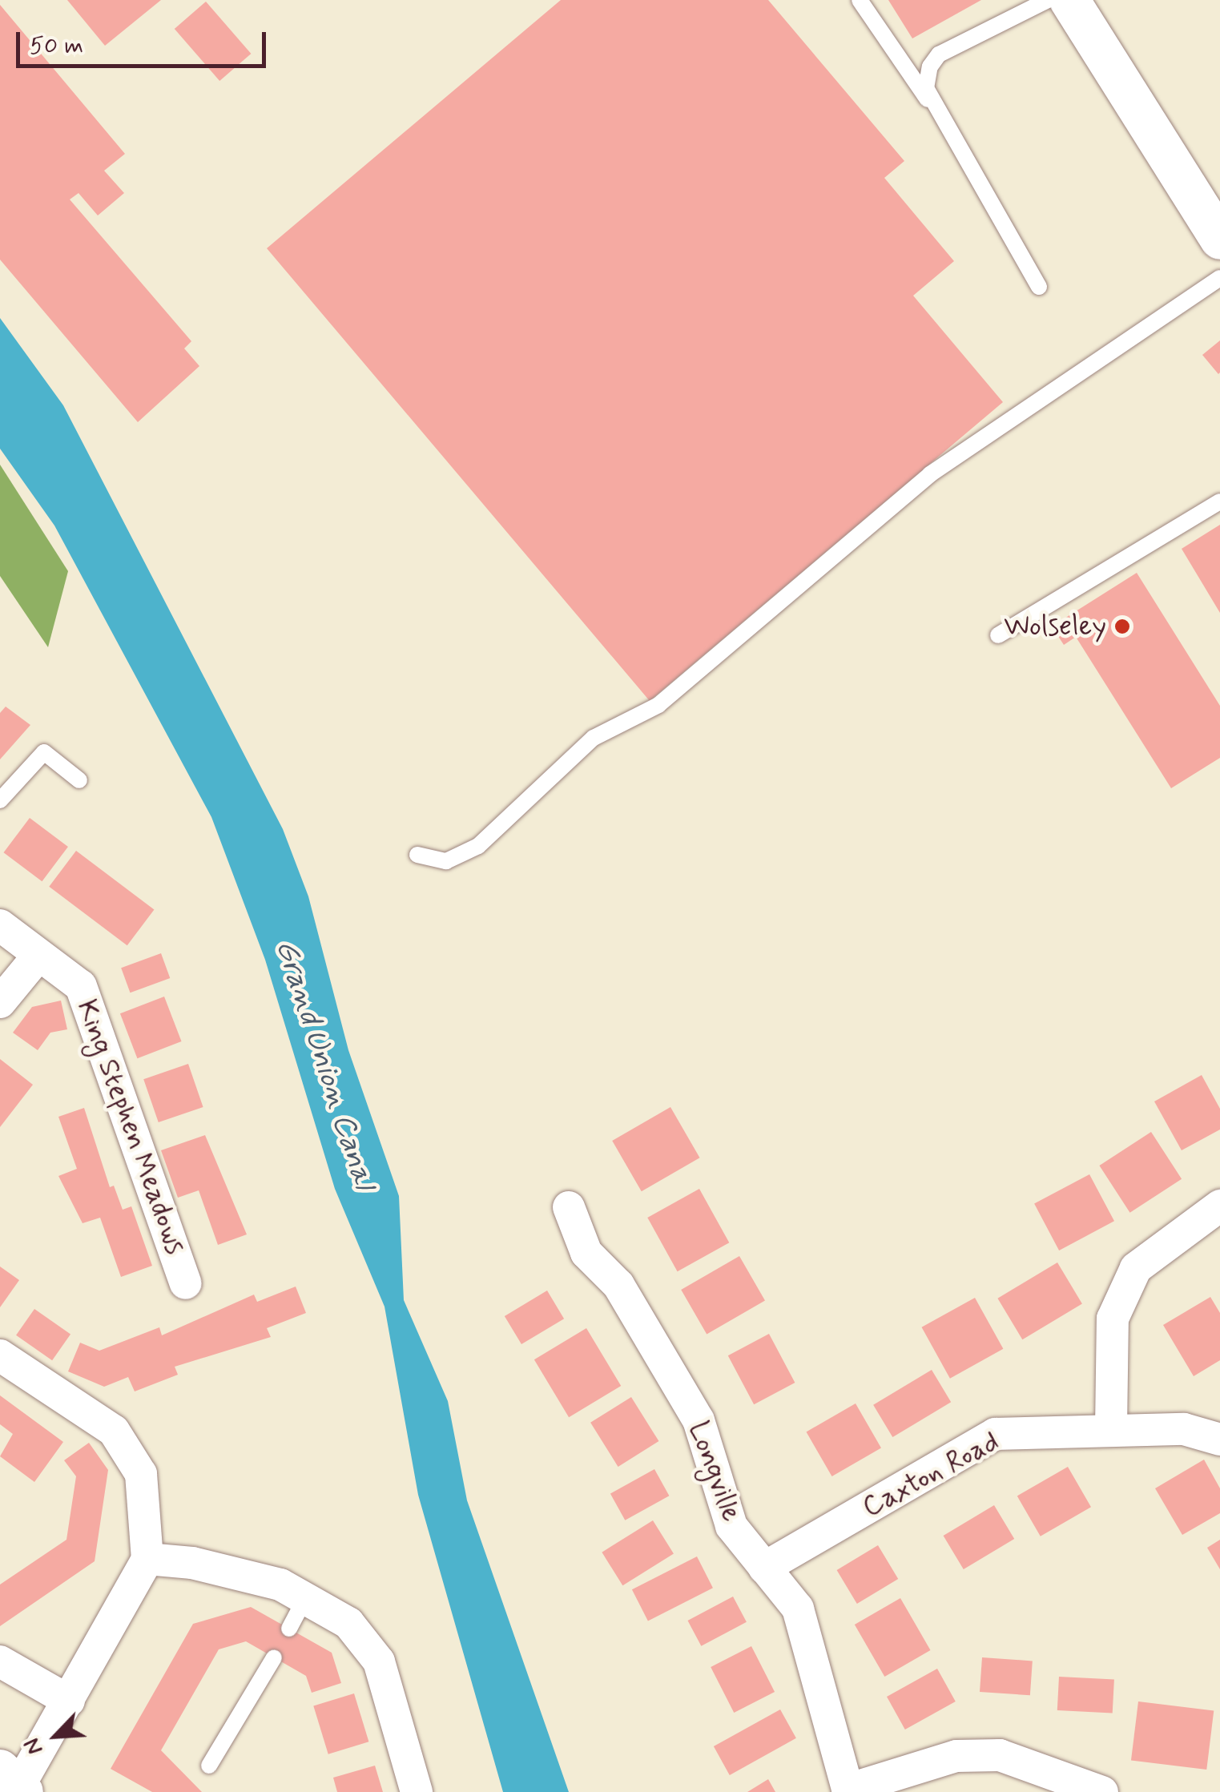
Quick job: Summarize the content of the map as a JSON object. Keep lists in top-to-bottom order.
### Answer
{
  "streets": {
    "street": ["King Stephen Meadows", "Longville", "Caxton Road"]
  },
  "crossings": [
    ["Longville", "Caxton Road"]
  ],
  "water": ["Grand Union Canal"],
  "places": ["Wolseley"],
  "scale_bar": "50 m",
  "north": "bottom left"
}
